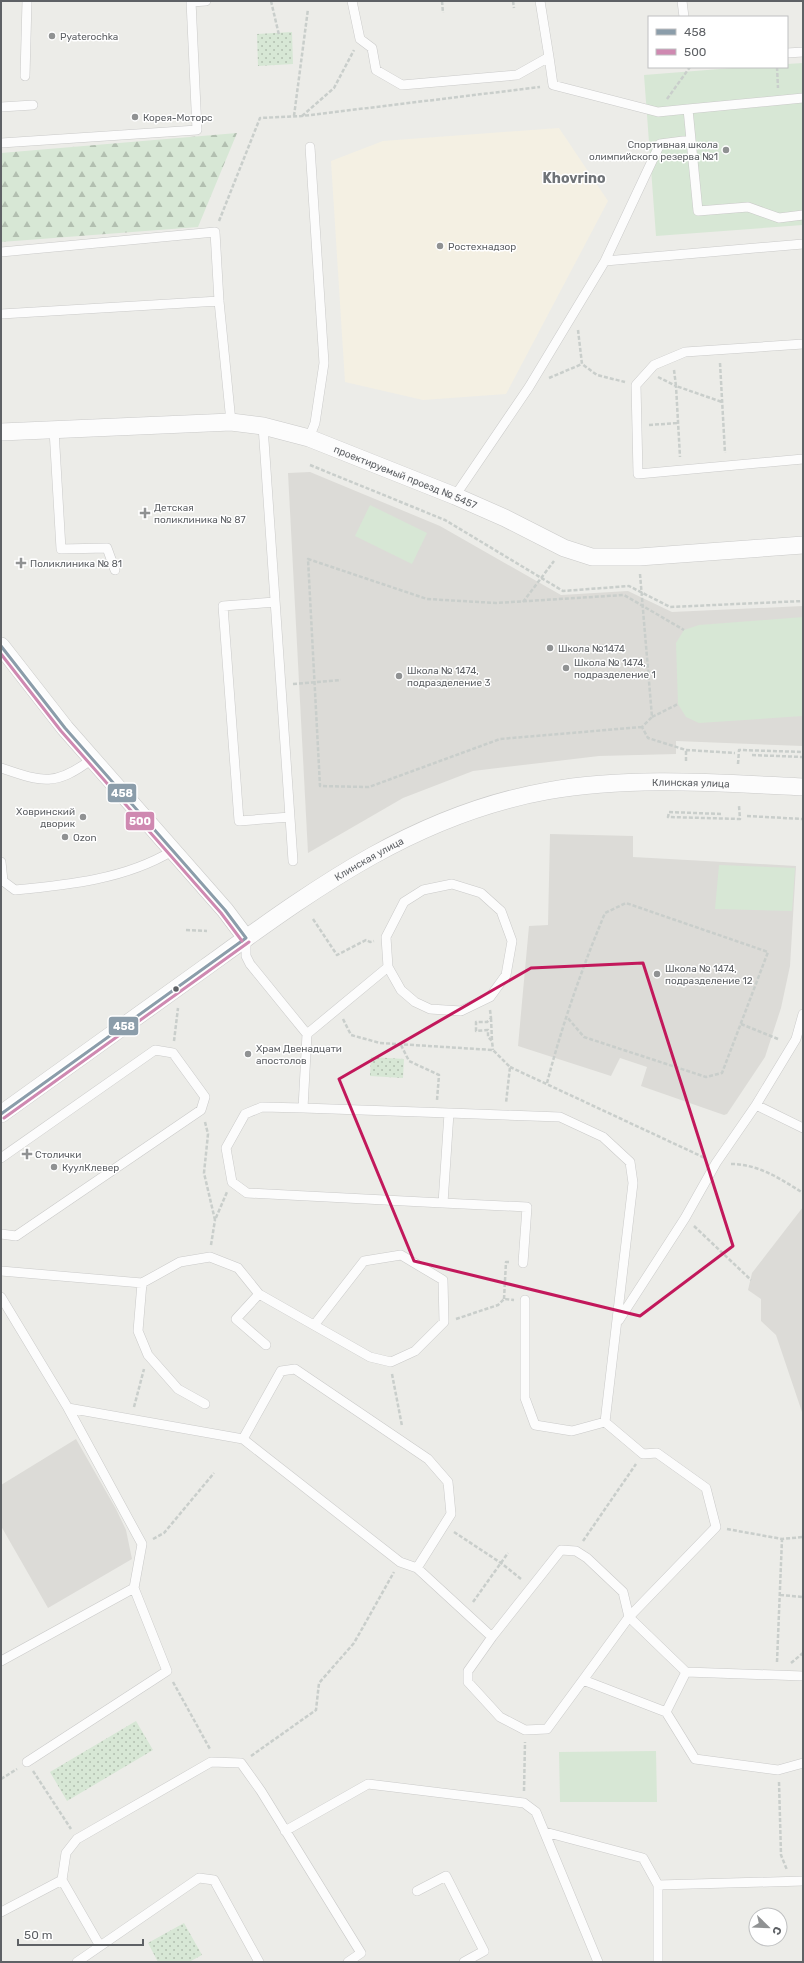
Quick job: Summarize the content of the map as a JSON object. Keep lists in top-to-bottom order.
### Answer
{
  "streets": {
    "street": ["проектируемый проезд № 5457", "Клинская улица"]
  },
  "districts": ["Khovrino"],
  "places": {
    "other": [
      "Pyaterochka",
      "Корея-Моторс",
      "Спортивная школа олимпийского резерва №1",
      "Ростехнадзор",
      "Школа №1474",
      "Школа № 1474, подразделение 1",
      "Школа № 1474, подразделение 3",
      "Ховринский дворик",
      "Ozon",
      "Школа № 1474, подразделение 12",
      "Храм Двенадцати апостолов",
      "КуулКлевер"
    ],
    "health": ["Детская поликлиника № 87", "Поликлиника № 81", "Столички"]
  },
  "lines": ["transit line 458", "transit line 500"],
  "legend": ["458", "500"],
  "scale_bar": "50 m",
  "north": "bottom right"
}
